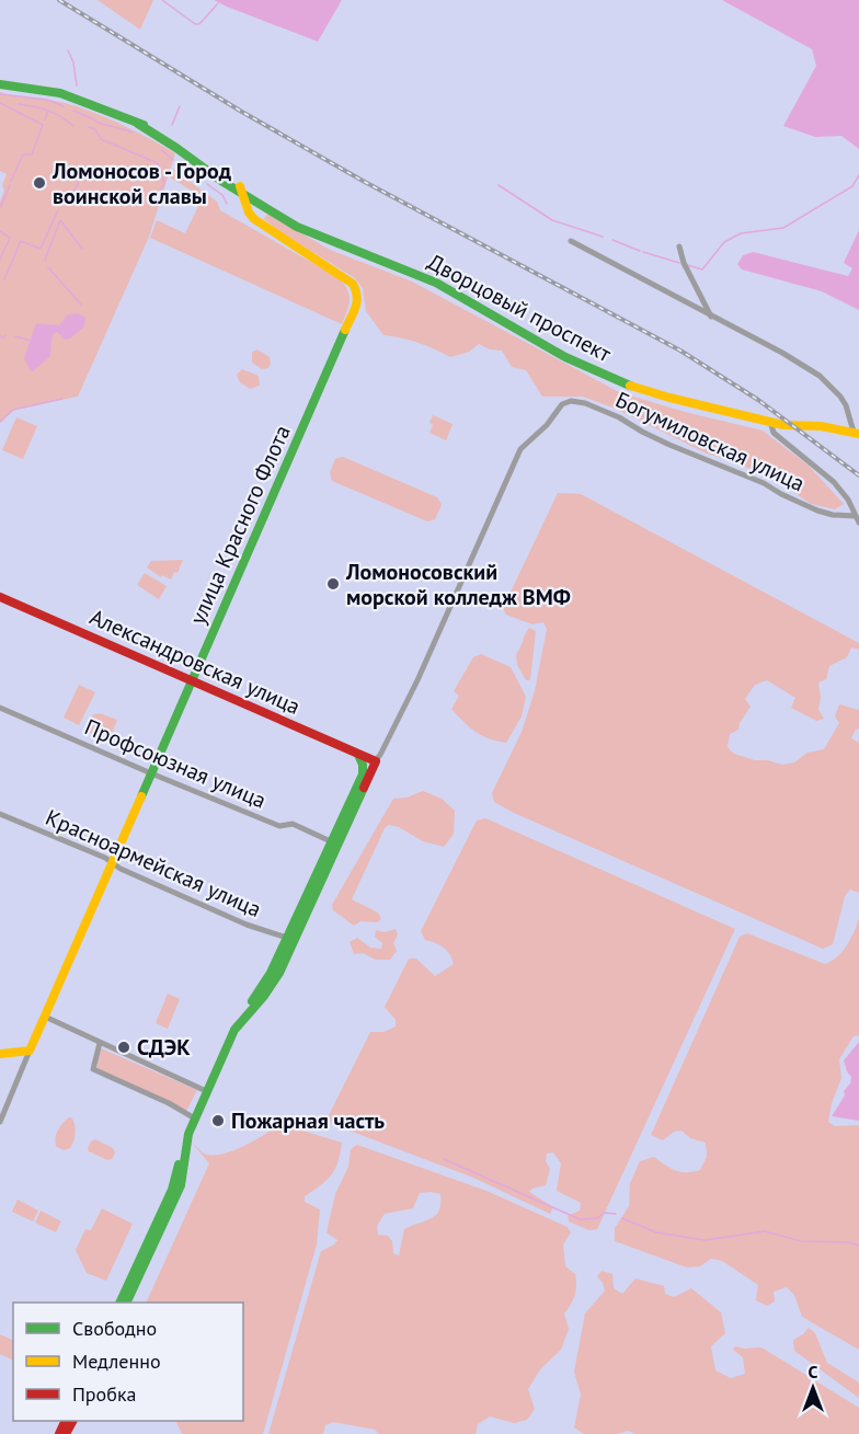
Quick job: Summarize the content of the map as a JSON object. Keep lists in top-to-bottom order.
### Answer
{
  "streets": {
    "main road": ["Дворцовый проспект", "улица Красного Флота", "Александровская улица"],
    "street": ["Богумиловская улица", "Профсоюзная улица", "Красноармейская улица"]
  },
  "crossings": [
    ["Дворцовый проспект", "Богумиловская улица"],
    ["Дворцовый проспект", "улица Красного Флота"],
    ["Богумиловская улица", "Александровская улица"],
    ["улица Красного Флота", "Александровская улица"],
    ["улица Красного Флота", "Профсоюзная улица"],
    ["улица Красного Флота", "Красноармейская улица"]
  ],
  "places": [
    "Ломоносов - Город воинской славы",
    "Ломоносовский морской колледж ВМФ",
    "СДЭК",
    "Пожарная часть"
  ],
  "legend": ["Свободно", "Медленно", "Пробка"],
  "north": "top"
}
